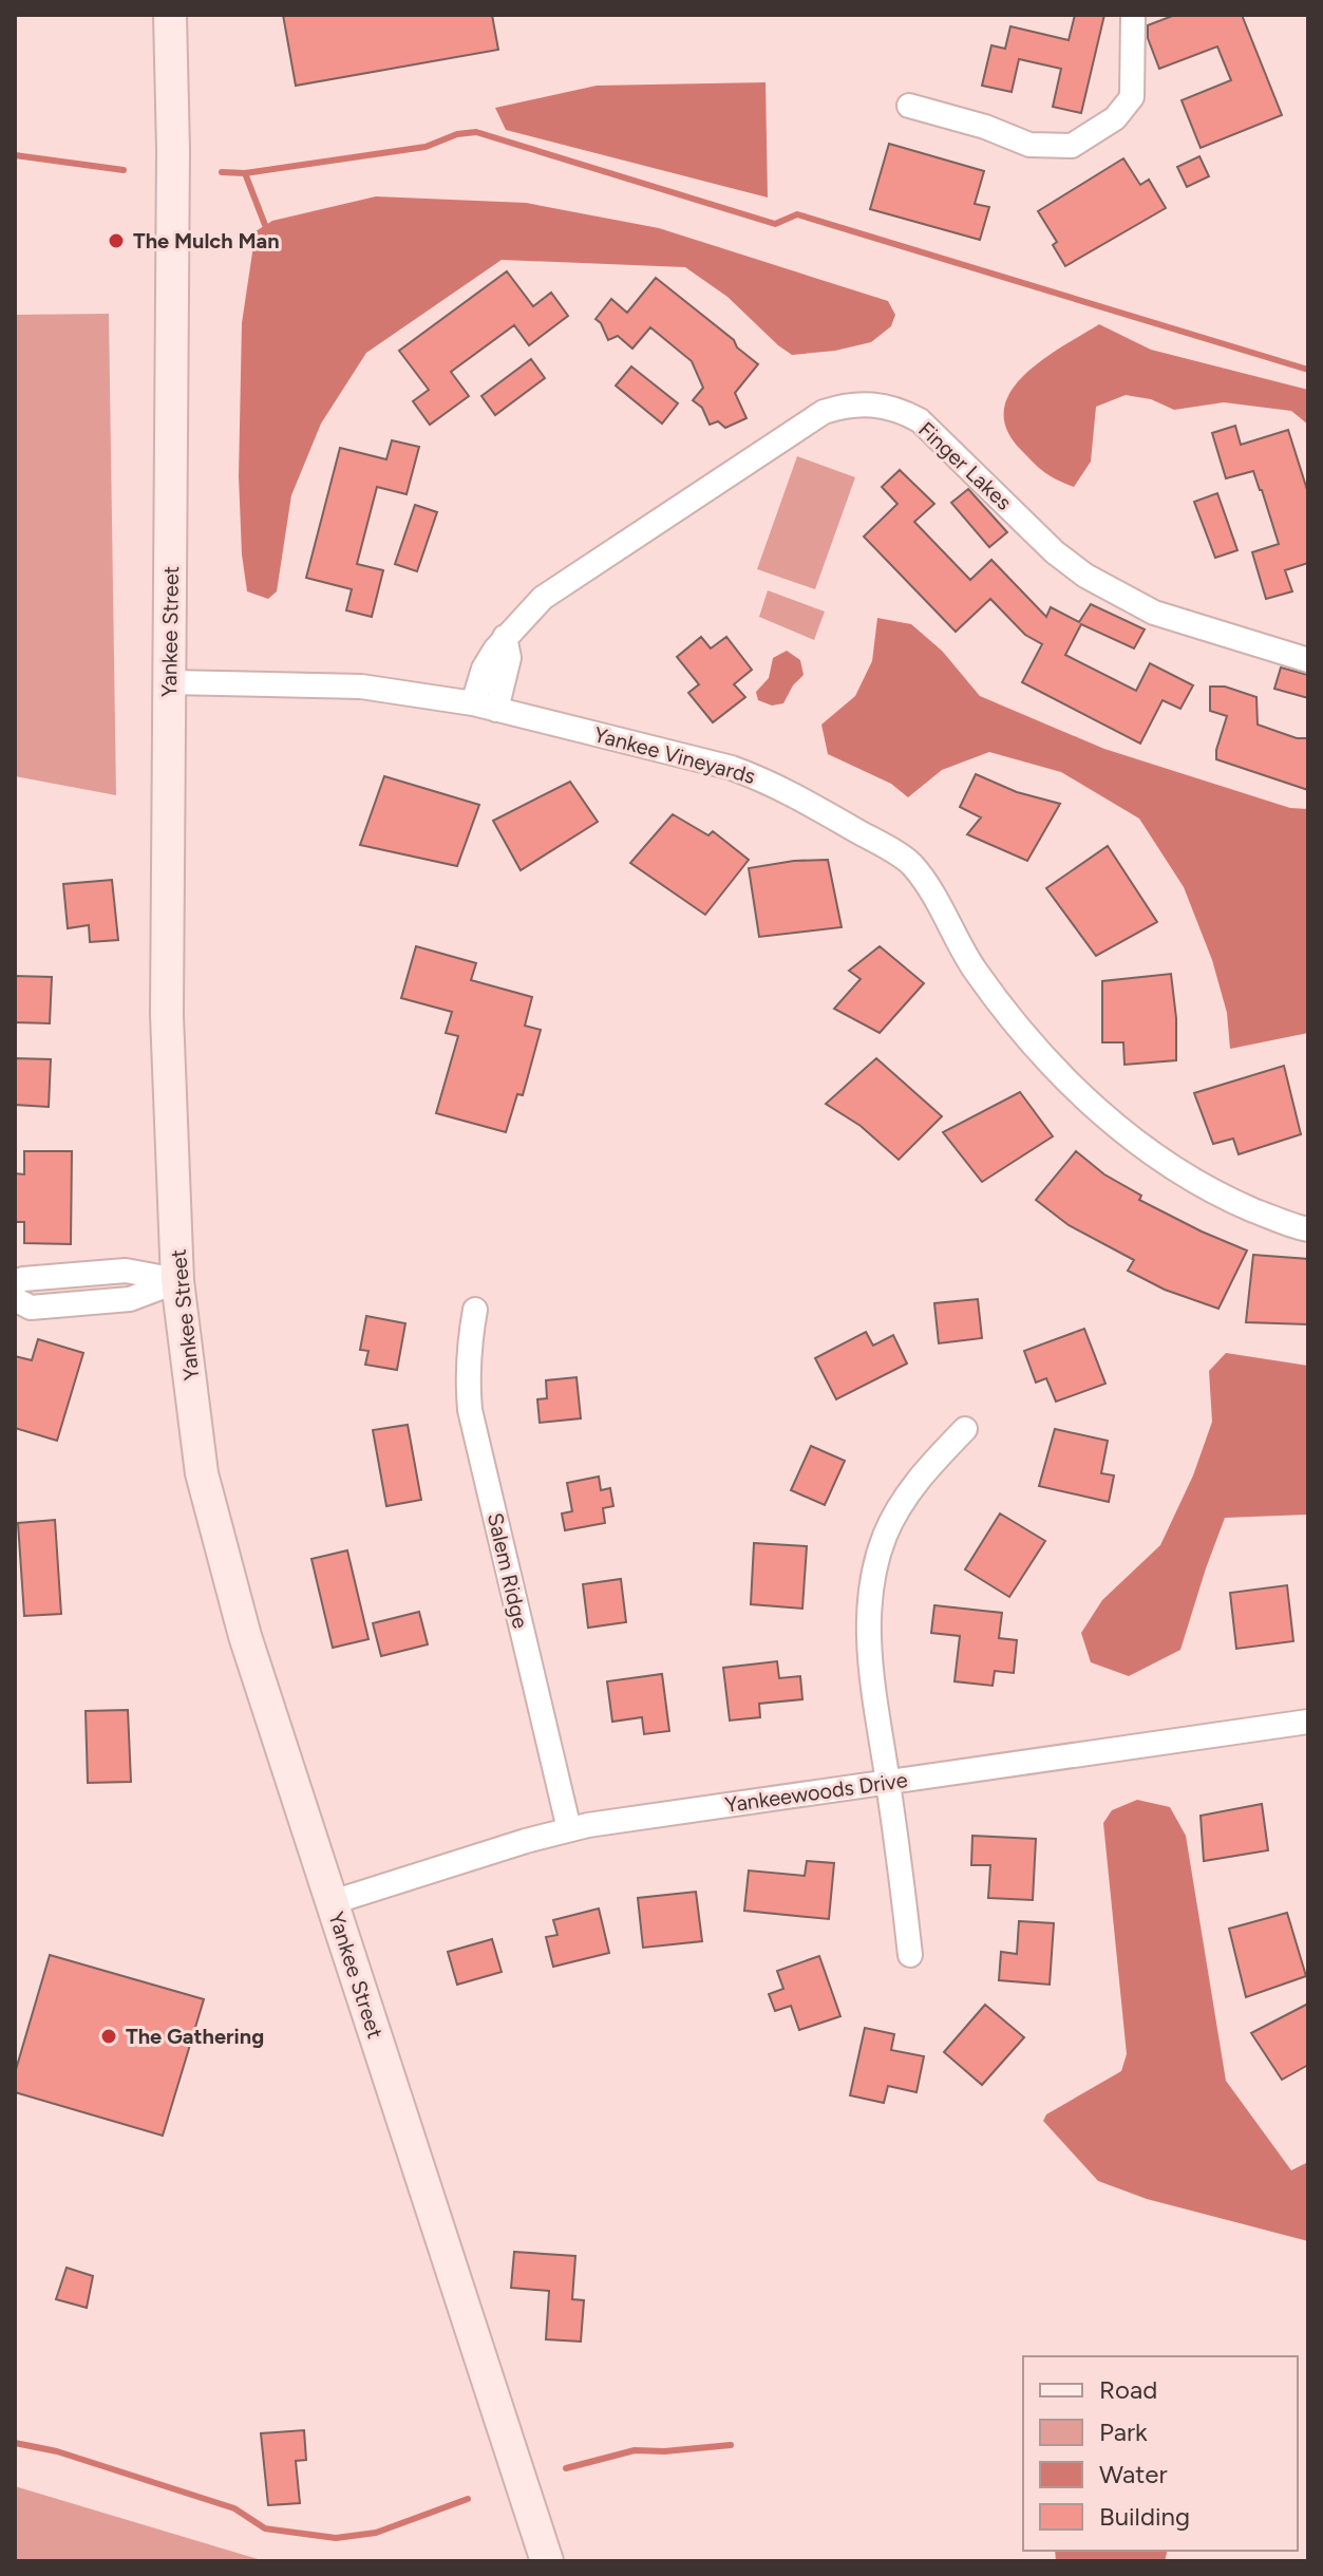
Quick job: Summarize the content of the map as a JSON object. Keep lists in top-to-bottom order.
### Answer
{
  "streets": {
    "street": [
      "Finger Lakes",
      "Yankee Street",
      "Yankee Vineyards",
      "Salem Ridge",
      "Yankeewoods Drive"
    ]
  },
  "crossings": [
    ["Finger Lakes", "Yankee Vineyards"],
    ["Yankee Street", "Yankee Vineyards"],
    ["Yankee Street", "Yankeewoods Drive"],
    ["Salem Ridge", "Yankeewoods Drive"]
  ],
  "places": ["The Mulch Man", "The Gathering"],
  "legend": [
    "Road",
    "Park",
    "Water",
    "Building"
  ]
}
